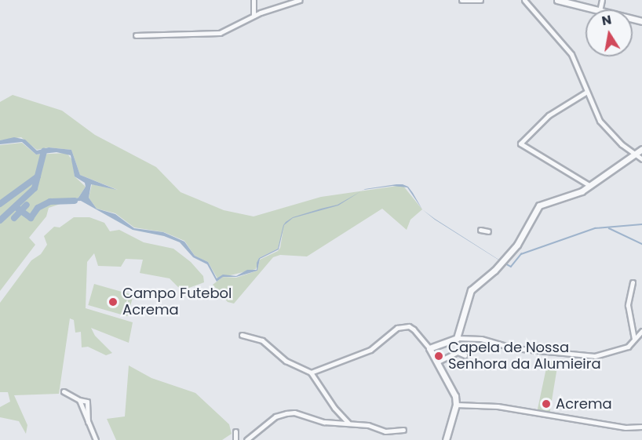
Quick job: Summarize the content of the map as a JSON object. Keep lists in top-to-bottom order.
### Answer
{
  "places": ["Campo Futebol Acrema", "Capela de Nossa Senhora da Alumieira", "Acrema"],
  "north": "top"
}
